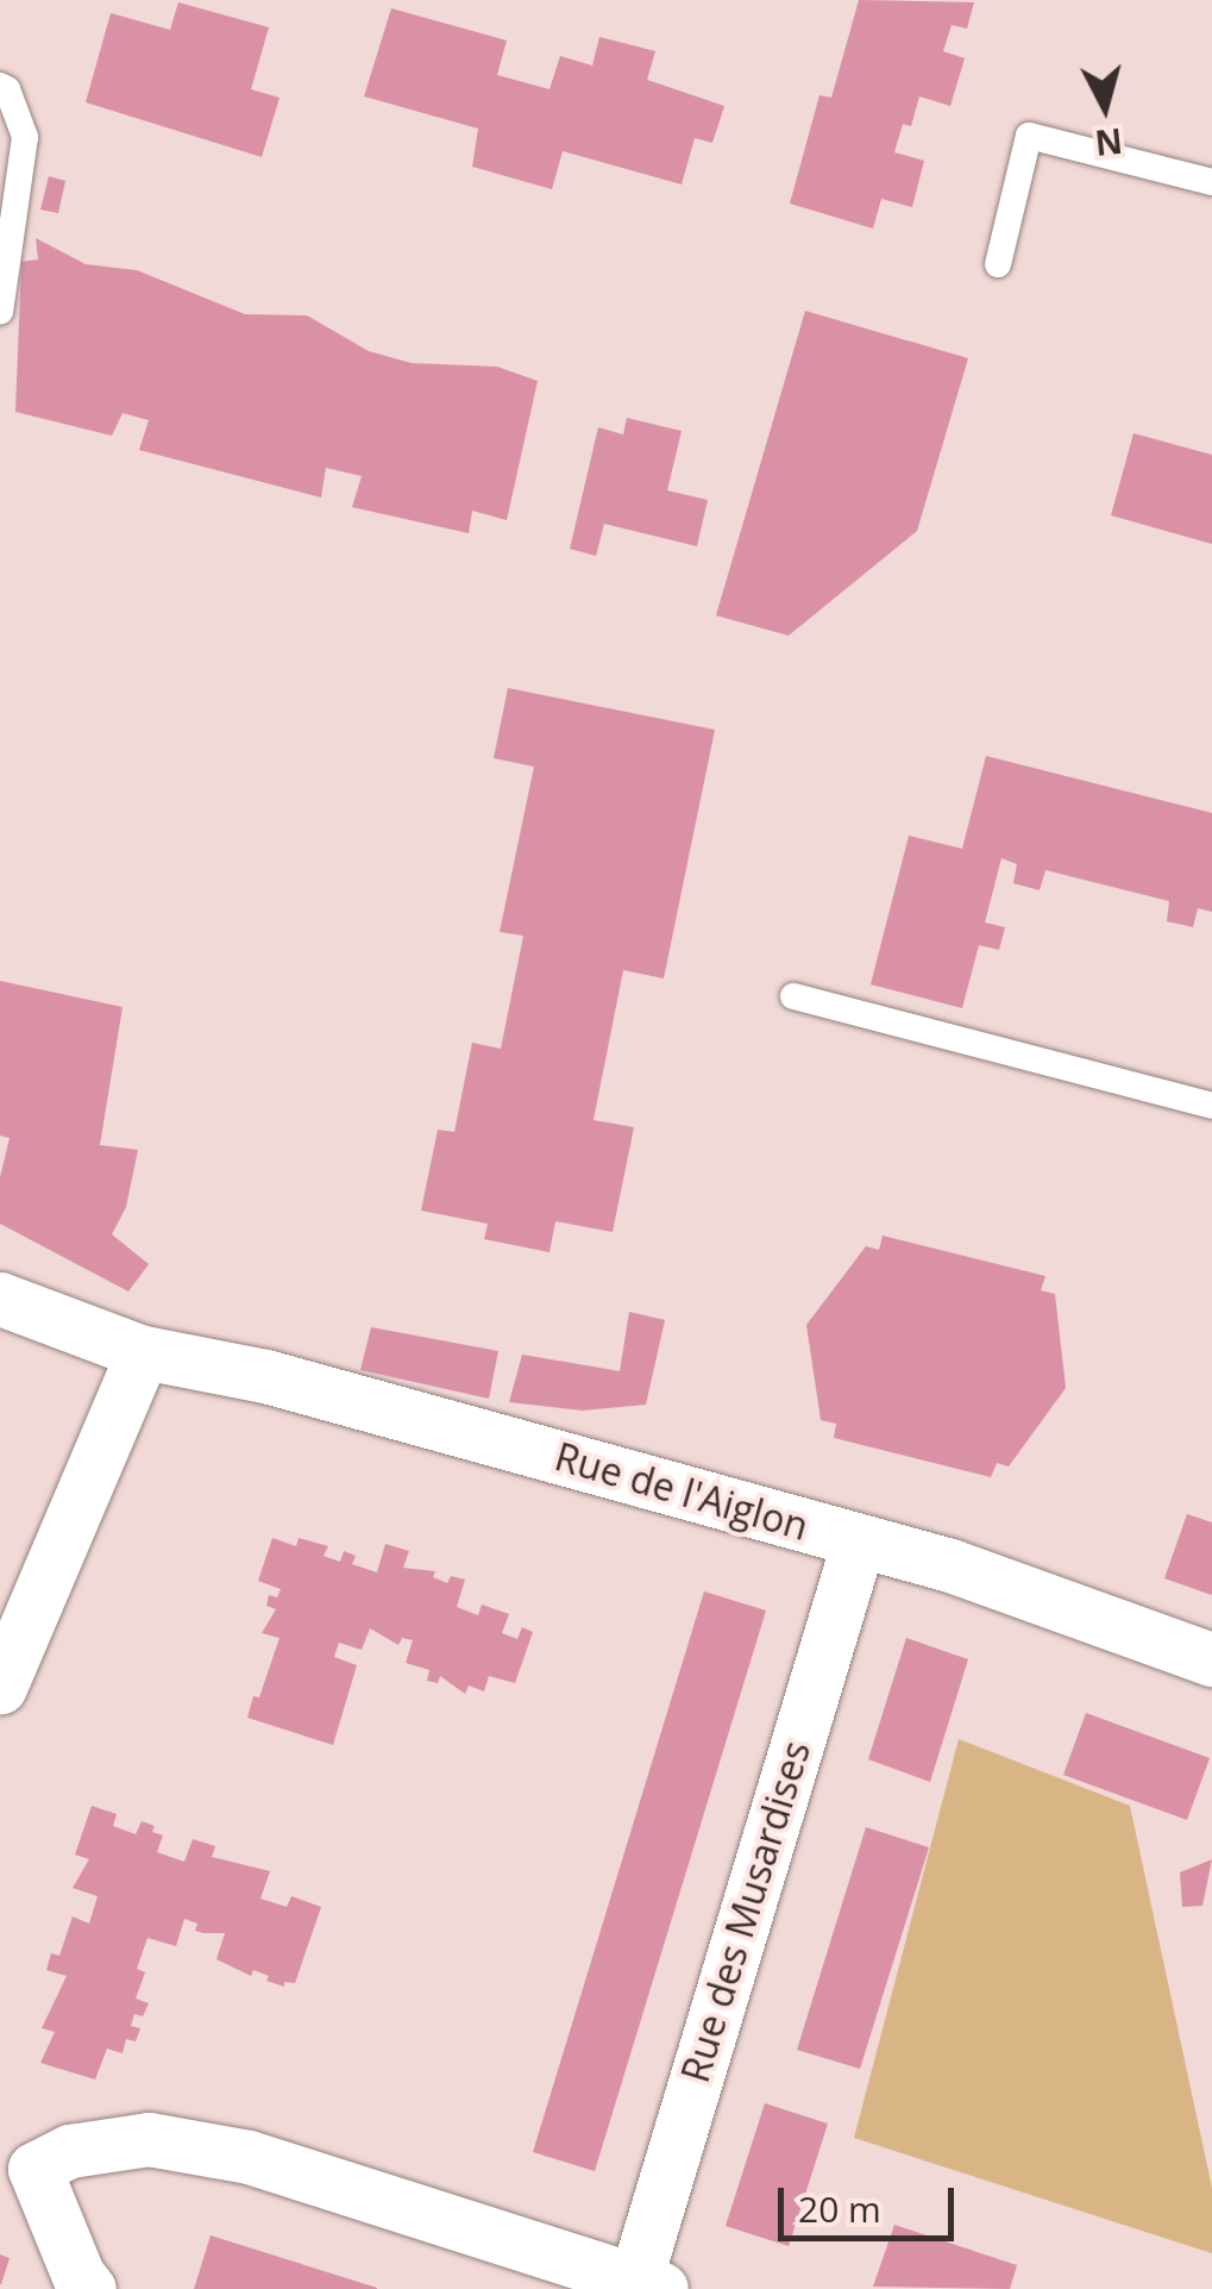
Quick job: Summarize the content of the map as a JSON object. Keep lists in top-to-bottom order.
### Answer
{
  "streets": {
    "street": ["Rue de l'Aiglon", "Rue des Musardises"]
  },
  "crossings": [
    ["Rue de l'Aiglon", "Rue des Musardises"]
  ],
  "scale_bar": "20 m",
  "north": "bottom"
}
